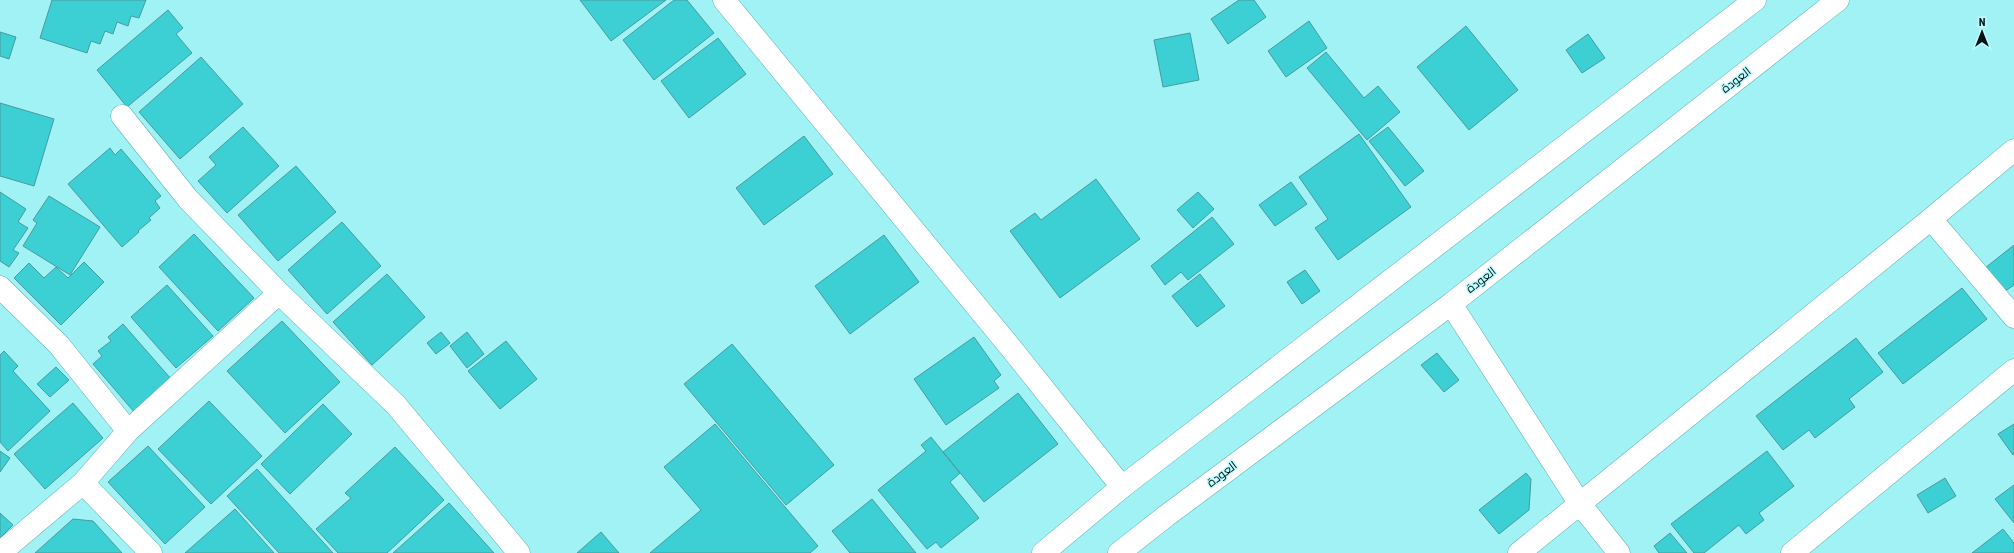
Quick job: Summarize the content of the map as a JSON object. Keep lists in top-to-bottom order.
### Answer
{
  "streets": {
    "street": ["العودة"]
  },
  "north": "top"
}
